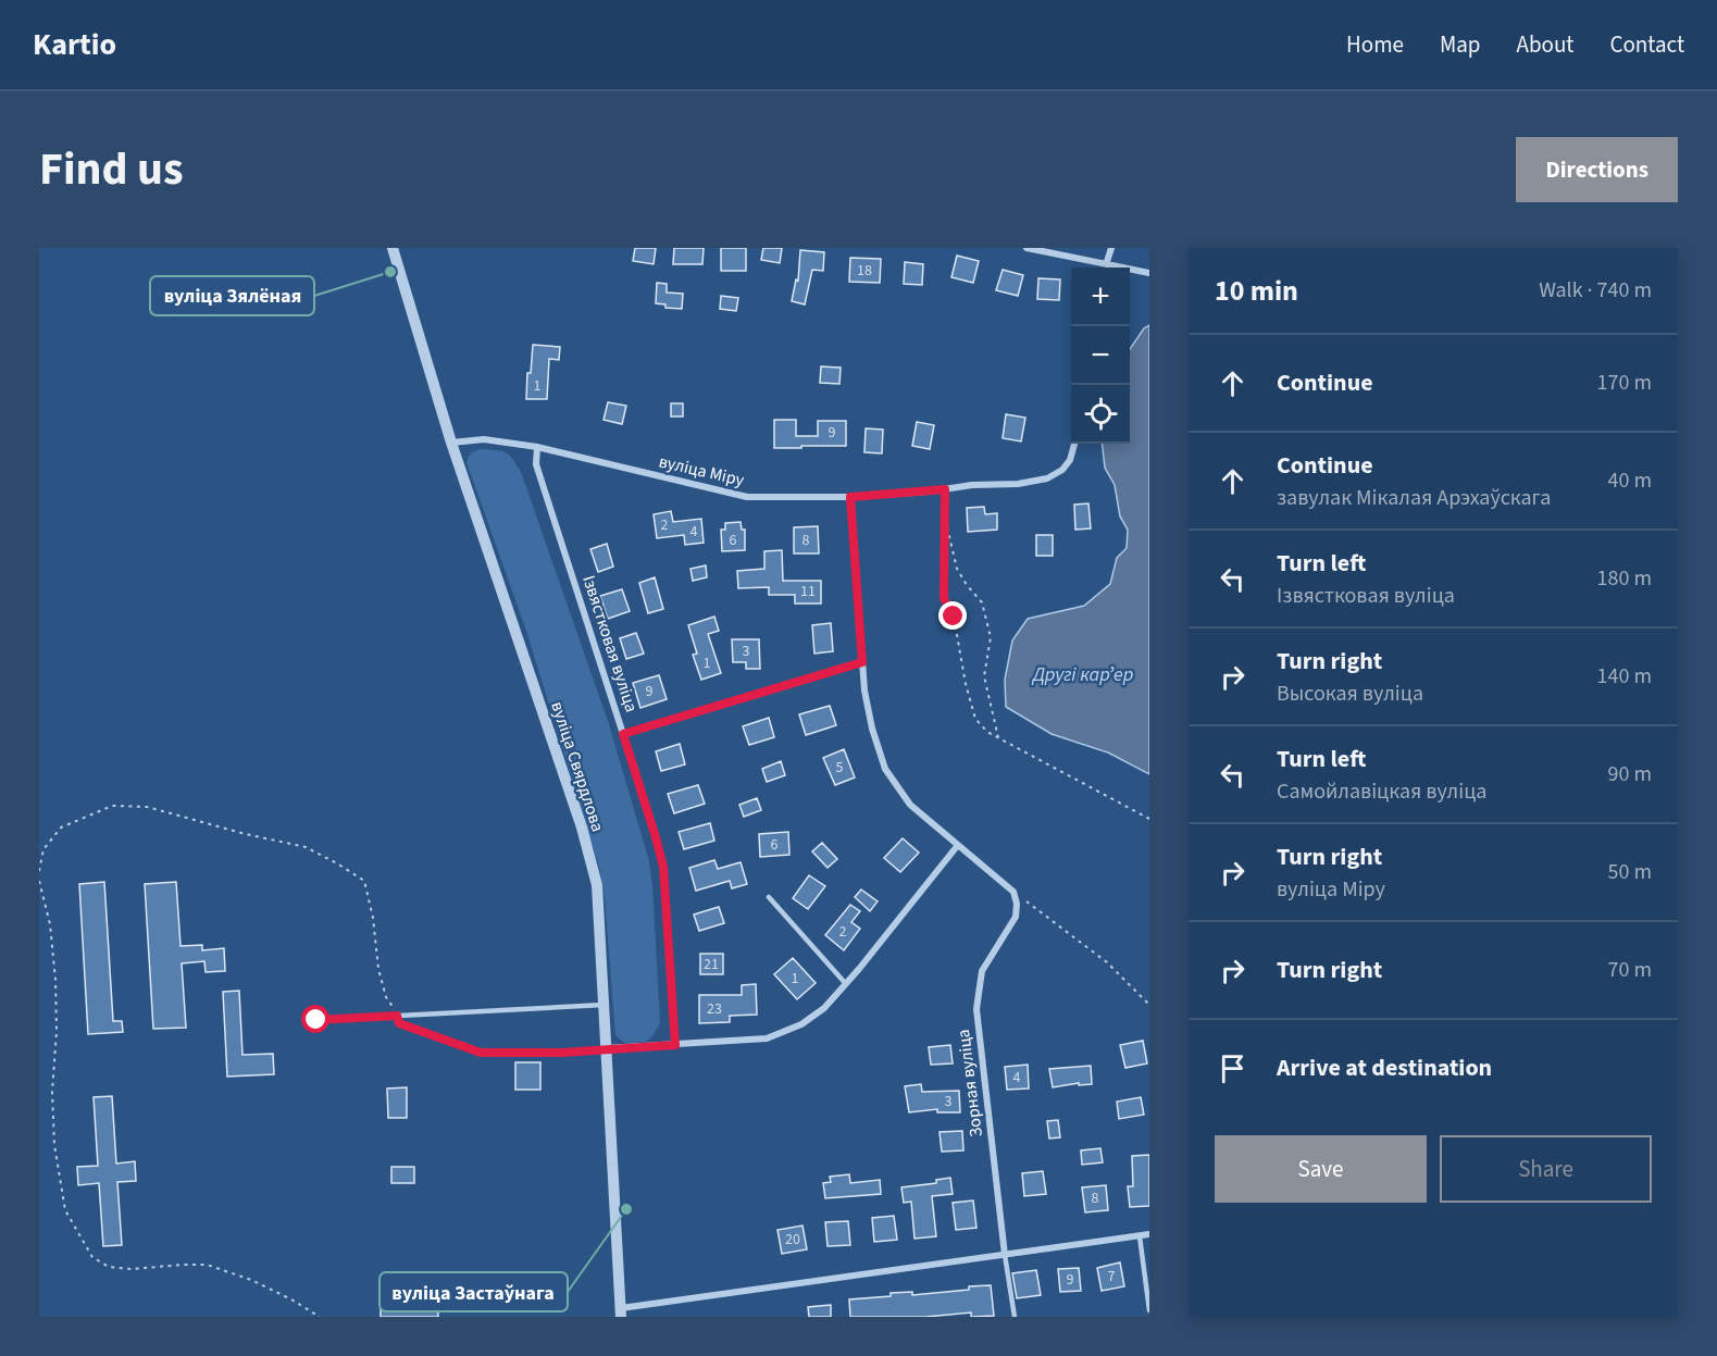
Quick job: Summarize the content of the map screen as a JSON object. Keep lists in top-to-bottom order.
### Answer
{
  "streets": {
    "street": [
      "вуліца Міру",
      "Ізвястковая вуліца",
      "вуліца Свярдлова",
      "Зорная вуліца"
    ]
  },
  "crossings": [
    ["вуліца Міру", "Ізвястковая вуліца"],
    ["вуліца Міру", "вуліца Свярдлова"]
  ],
  "water": ["Другі карʼер"],
  "places": ["вуліца Зялёная", "вуліца Застаўнага"],
  "house_numbers": [
    "18",
    "1",
    "9",
    "2",
    "4",
    "6",
    "8",
    "11",
    "3",
    "1",
    "9",
    "5",
    "6",
    "2",
    "21",
    "1",
    "23",
    "4",
    "3",
    "8",
    "20",
    "7",
    "9"
  ],
  "page": {
    "header": "Kartio",
    "nav": [
      "Home",
      "Map",
      "About",
      "Contact"
    ],
    "title": "Find us",
    "buttons": [
      "Directions",
      ["Save", "Share"]
    ],
    "heading": ["10 min", "Walk · 740 m"],
    "map_buttons": ["+", "−"],
    "list": [
      ["Continue", "170 m"],
      ["Continue", "завулак Мікалая Арэхаўскага", "40 m"],
      ["Turn left", "Ізвястковая вуліца", "180 m"],
      ["Turn right", "Высокая вуліца", "140 m"],
      ["Turn left", "Самойлавіцкая вуліца", "90 m"],
      ["Turn right", "вуліца Міру", "50 m"],
      ["Turn right", "70 m"],
      "Arrive at destination"
    ]
  }
}
